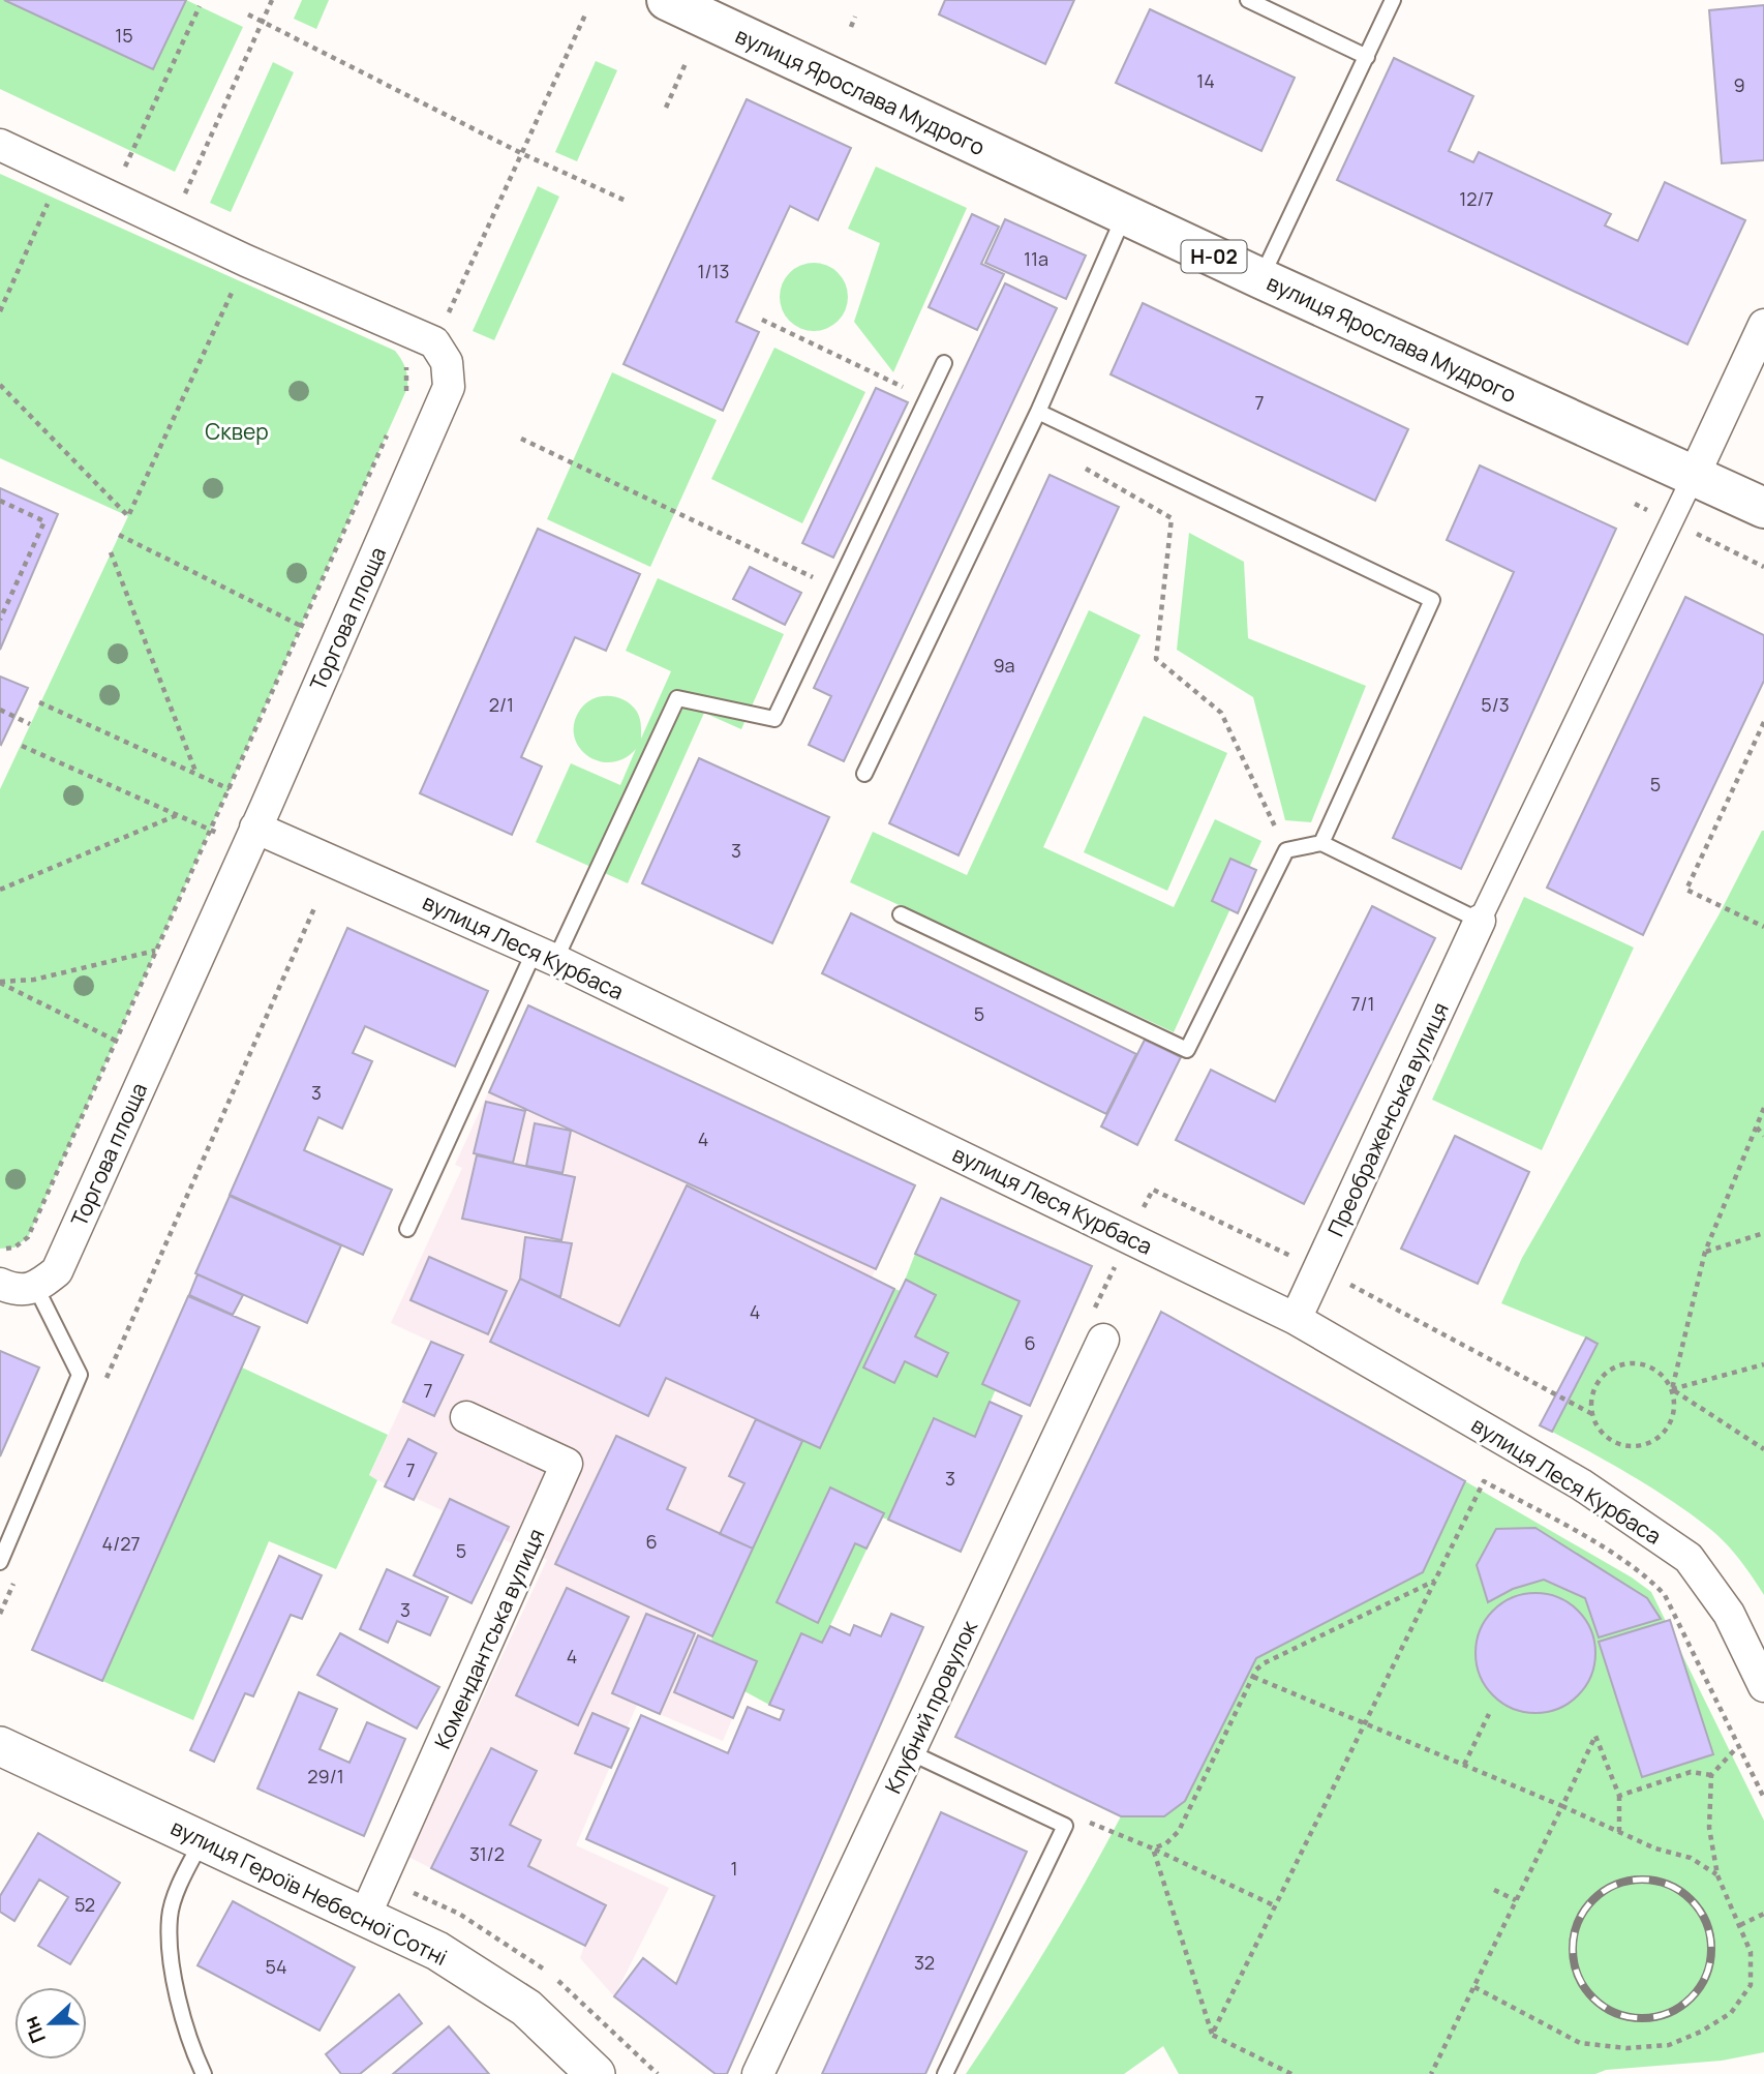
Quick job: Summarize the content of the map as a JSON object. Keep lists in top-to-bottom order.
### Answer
{
  "streets": {
    "main road": ["вулиця Ярослава Мудрого", "Н-02"],
    "street": [
      "Торгова площа",
      "вулиця Леся Курбаса",
      "Преображенська вулиця",
      "Комендантська вулиця",
      "Клубний провулок",
      "вулиця Героїв Небесної Сотні"
    ]
  },
  "crossings": [
    ["Торгова площа", "вулиця Леся Курбаса"],
    ["вулиця Леся Курбаса", "Преображенська вулиця"],
    ["Комендантська вулиця", "вулиця Героїв Небесної Сотні"]
  ],
  "parks": ["Сквер"],
  "house_numbers": [
    "15",
    "14",
    "9",
    "12/7",
    "11а",
    "1/13",
    "7",
    "9а",
    "2/1",
    "5/3",
    "5",
    "3",
    "7/1",
    "5",
    "3",
    "4",
    "4",
    "6",
    "7",
    "7",
    "3",
    "6",
    "4/27",
    "5",
    "3",
    "4",
    "29/1",
    "31/2",
    "1",
    "52",
    "32",
    "54"
  ],
  "north": "left"
}
